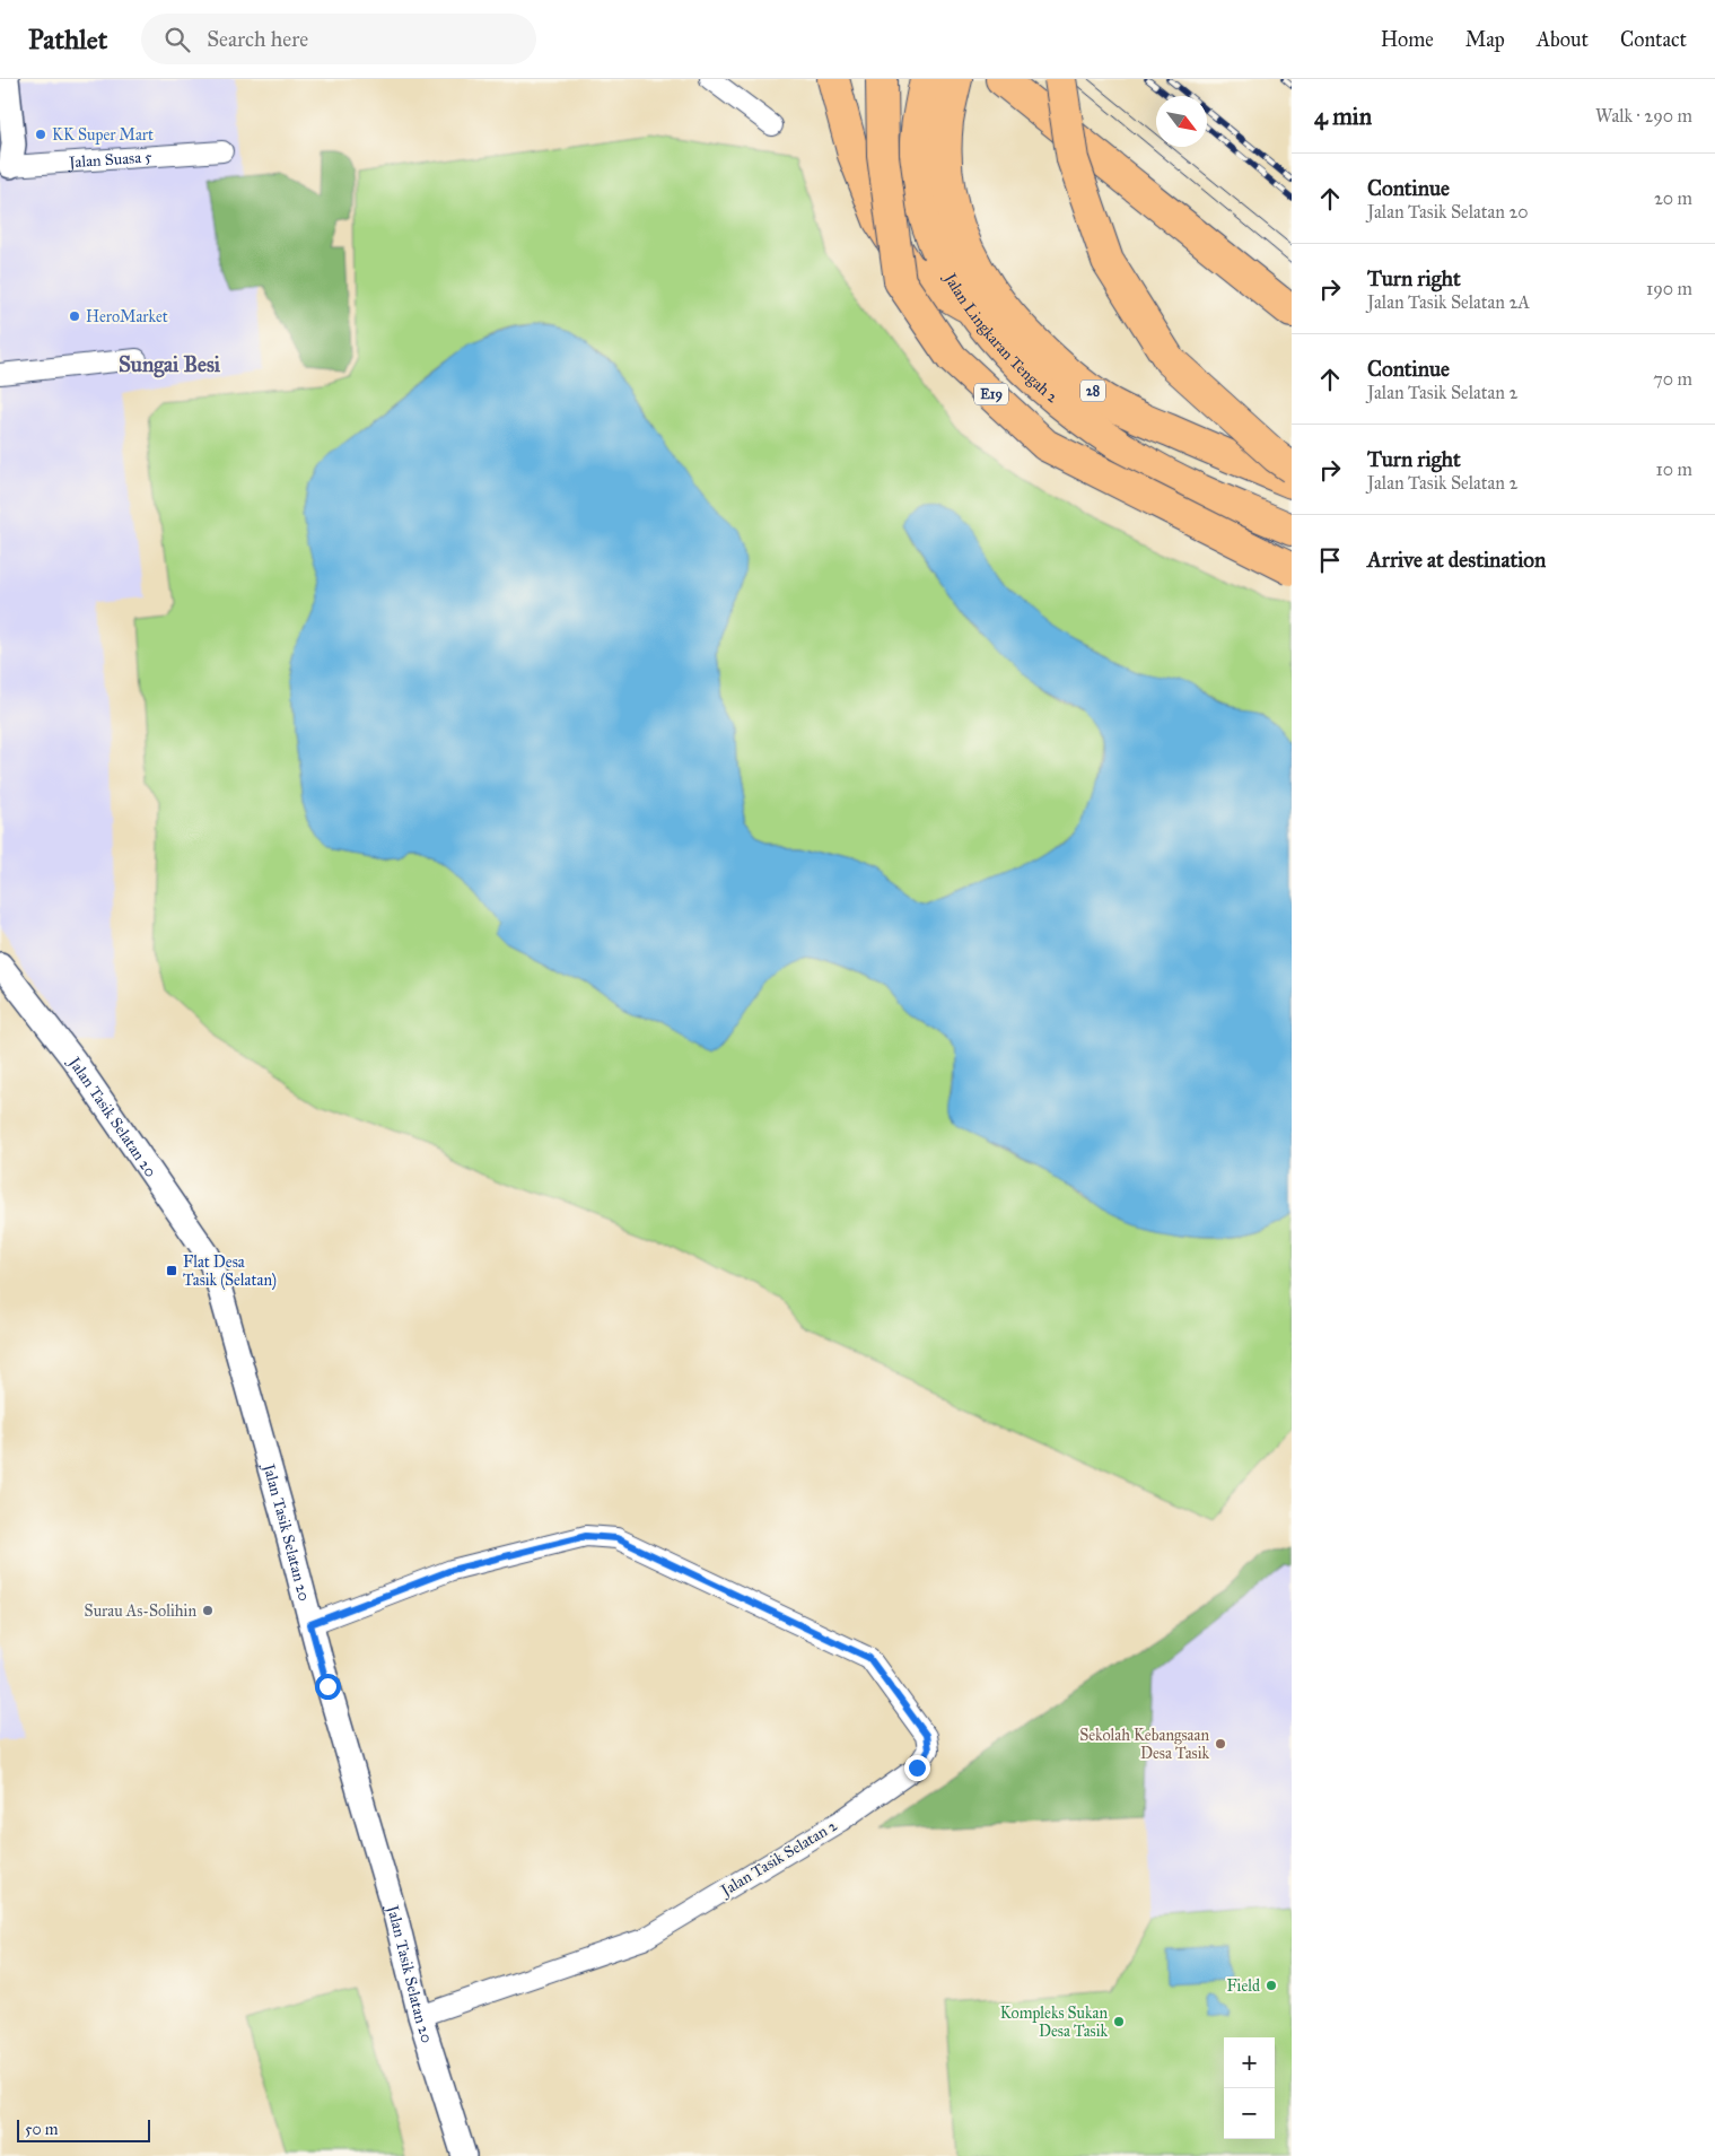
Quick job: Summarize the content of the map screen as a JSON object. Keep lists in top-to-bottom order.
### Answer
{
  "streets": {
    "highway": ["Jalan Lingkaran Tengah 2", "28", "E19"],
    "street": ["Jalan Suasa 5", "Jalan Tasik Selatan 20", "Jalan Tasik Selatan 2"]
  },
  "crossings": [
    ["Jalan Tasik Selatan 20", "Jalan Tasik Selatan 2"]
  ],
  "districts": ["Sungai Besi"],
  "places": {
    "other": [
      "KK Super Mart",
      "HeroMarket",
      "Surau As-Solihin",
      "Sekolah Kebangsaan Desa Tasik",
      "Field",
      "Kompleks Sukan Desa Tasik"
    ],
    "transit": ["Flat Desa Tasik (Selatan)"]
  },
  "scale_bar": "50 m",
  "north": "bottom right",
  "page": {
    "header": "Pathlet",
    "search": "Search here",
    "nav": [
      "Home",
      "Map",
      "About",
      "Contact"
    ],
    "heading": ["4 min", "Walk · 290 m"],
    "list": [
      ["Continue", "Jalan Tasik Selatan 20", "20 m"],
      ["Turn right", "Jalan Tasik Selatan 2A", "190 m"],
      ["Continue", "Jalan Tasik Selatan 2", "70 m"],
      ["Turn right", "Jalan Tasik Selatan 2", "10 m"],
      "Arrive at destination"
    ],
    "map_buttons": ["+", "−"],
    "scale": "50 m"
  }
}
